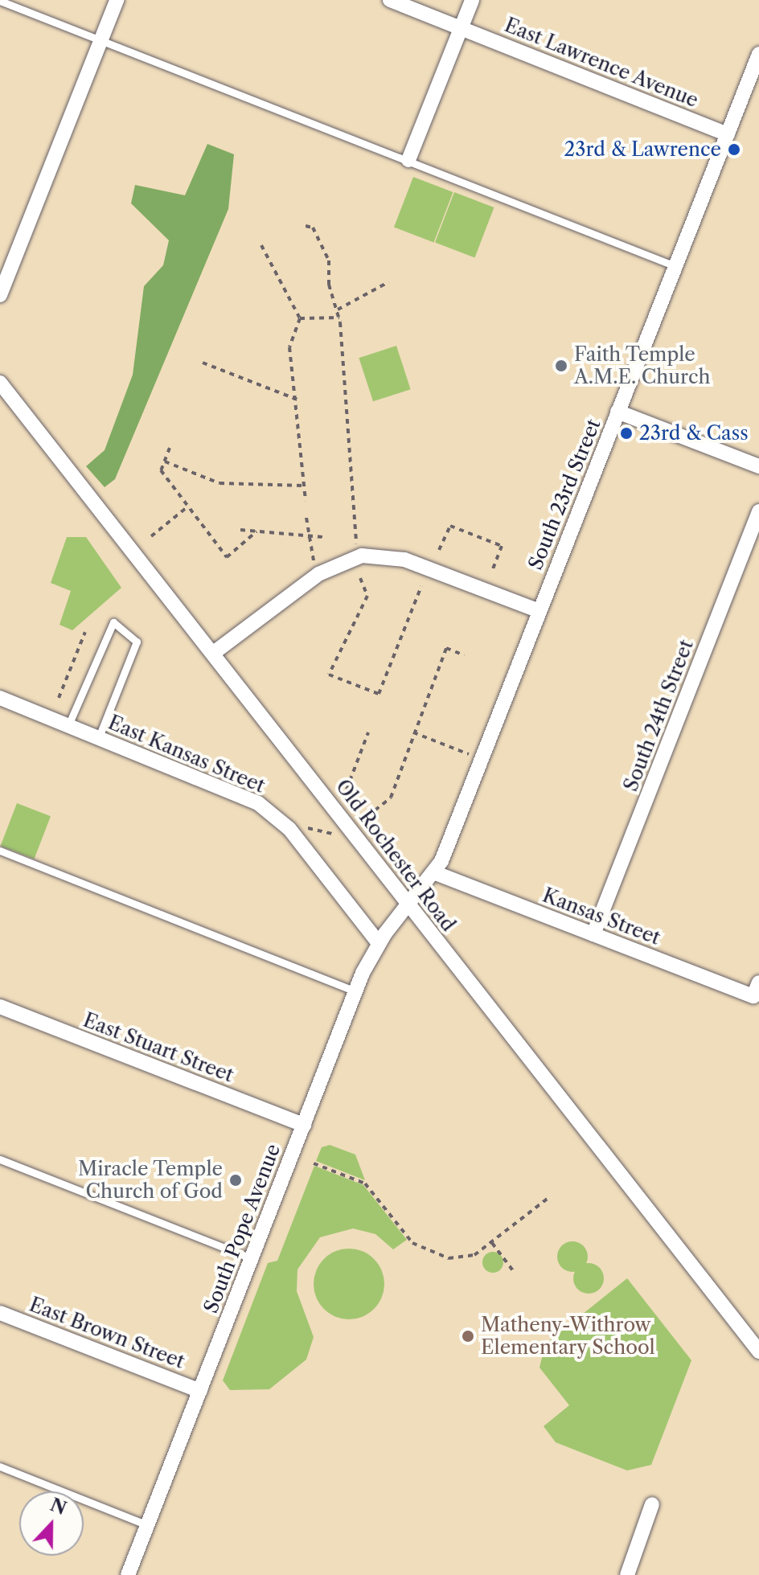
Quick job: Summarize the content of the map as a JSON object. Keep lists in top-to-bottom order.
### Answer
{
  "streets": {
    "street": [
      "East Lawrence Avenue",
      "South 23rd Street",
      "South 24th Street",
      "East Kansas Street",
      "Old Rochester Road",
      "Kansas Street",
      "East Stuart Street",
      "South Pope Avenue",
      "East Brown Street"
    ]
  },
  "crossings": [
    ["East Lawrence Avenue", "South 23rd Street"],
    ["South 23rd Street", "Old Rochester Road"],
    ["South 23rd Street", "Kansas Street"],
    ["South 23rd Street", "South Pope Avenue"],
    ["South 24th Street", "Kansas Street"],
    ["East Kansas Street", "South Pope Avenue"],
    ["Old Rochester Road", "South Pope Avenue"],
    ["East Stuart Street", "South Pope Avenue"],
    ["South Pope Avenue", "East Brown Street"]
  ],
  "places": [
    "23rd & Lawrence",
    "Faith Temple A.M.E. Church",
    "23rd & Cass",
    "Miracle Temple Church of God",
    "Matheny-Withrow Elementary School"
  ],
  "north": "top"
}
